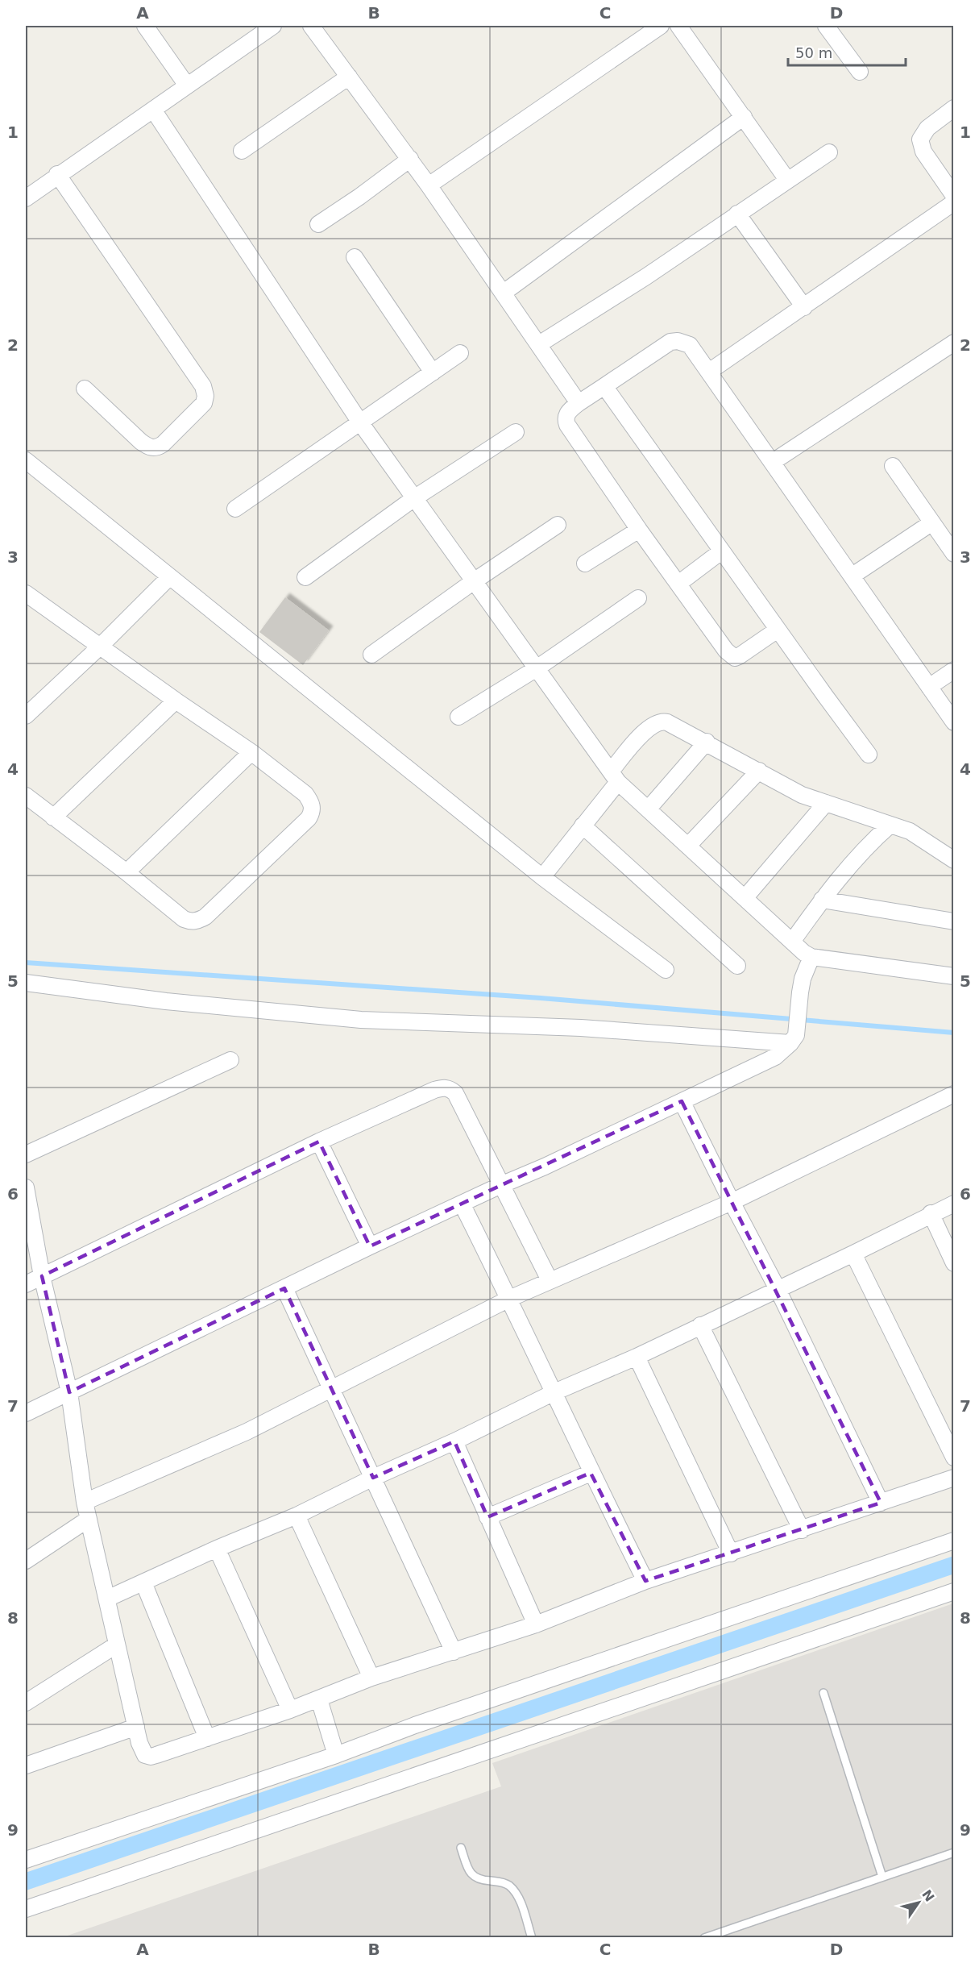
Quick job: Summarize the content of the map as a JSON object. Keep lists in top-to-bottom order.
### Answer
{
  "scale_bar": "50 m",
  "north": "top right",
  "grid": {
    "columns": [
      "A",
      "B",
      "C",
      "D"
    ],
    "rows": [
      "1",
      "2",
      "3",
      "4",
      "5",
      "6",
      "7",
      "8",
      "9"
    ]
  }
}
